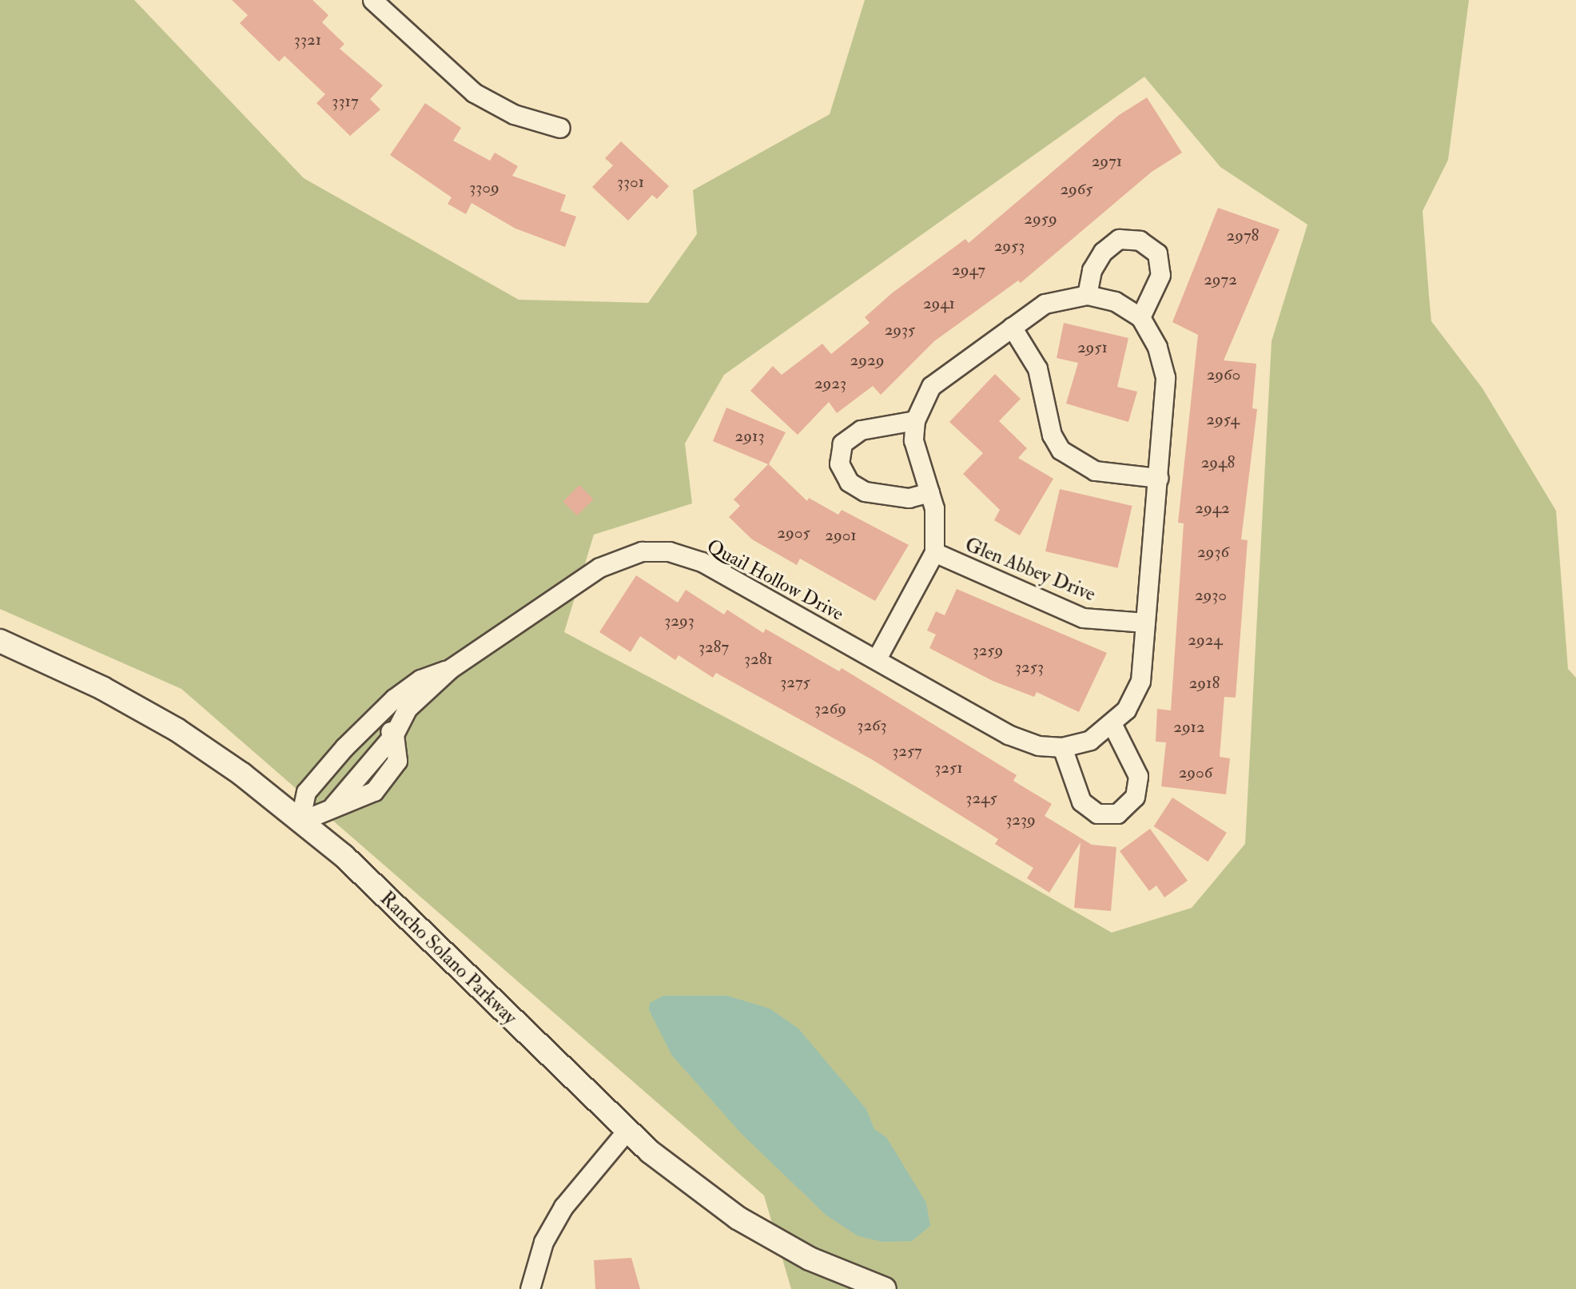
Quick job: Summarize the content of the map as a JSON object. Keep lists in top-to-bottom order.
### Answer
{
  "streets": {
    "street": ["Glen Abbey Drive", "Quail Hollow Drive", "Rancho Solano Parkway"]
  },
  "crossings": [
    ["Glen Abbey Drive", "Quail Hollow Drive"],
    ["Quail Hollow Drive", "Rancho Solano Parkway"]
  ],
  "house_numbers": [
    "3321",
    "3317",
    "2971",
    "3301",
    "3309",
    "2965",
    "2959",
    "2978",
    "2953",
    "2947",
    "2972",
    "2941",
    "2935",
    "2951",
    "2929",
    "2960",
    "2923",
    "2954",
    "2913",
    "2948",
    "2942",
    "2905",
    "2901",
    "2936",
    "2930",
    "3293",
    "2924",
    "3287",
    "3259",
    "3281",
    "3253",
    "3275",
    "2918",
    "3269",
    "3263",
    "2912",
    "3257",
    "3251",
    "2906",
    "3245",
    "3239"
  ]
}
